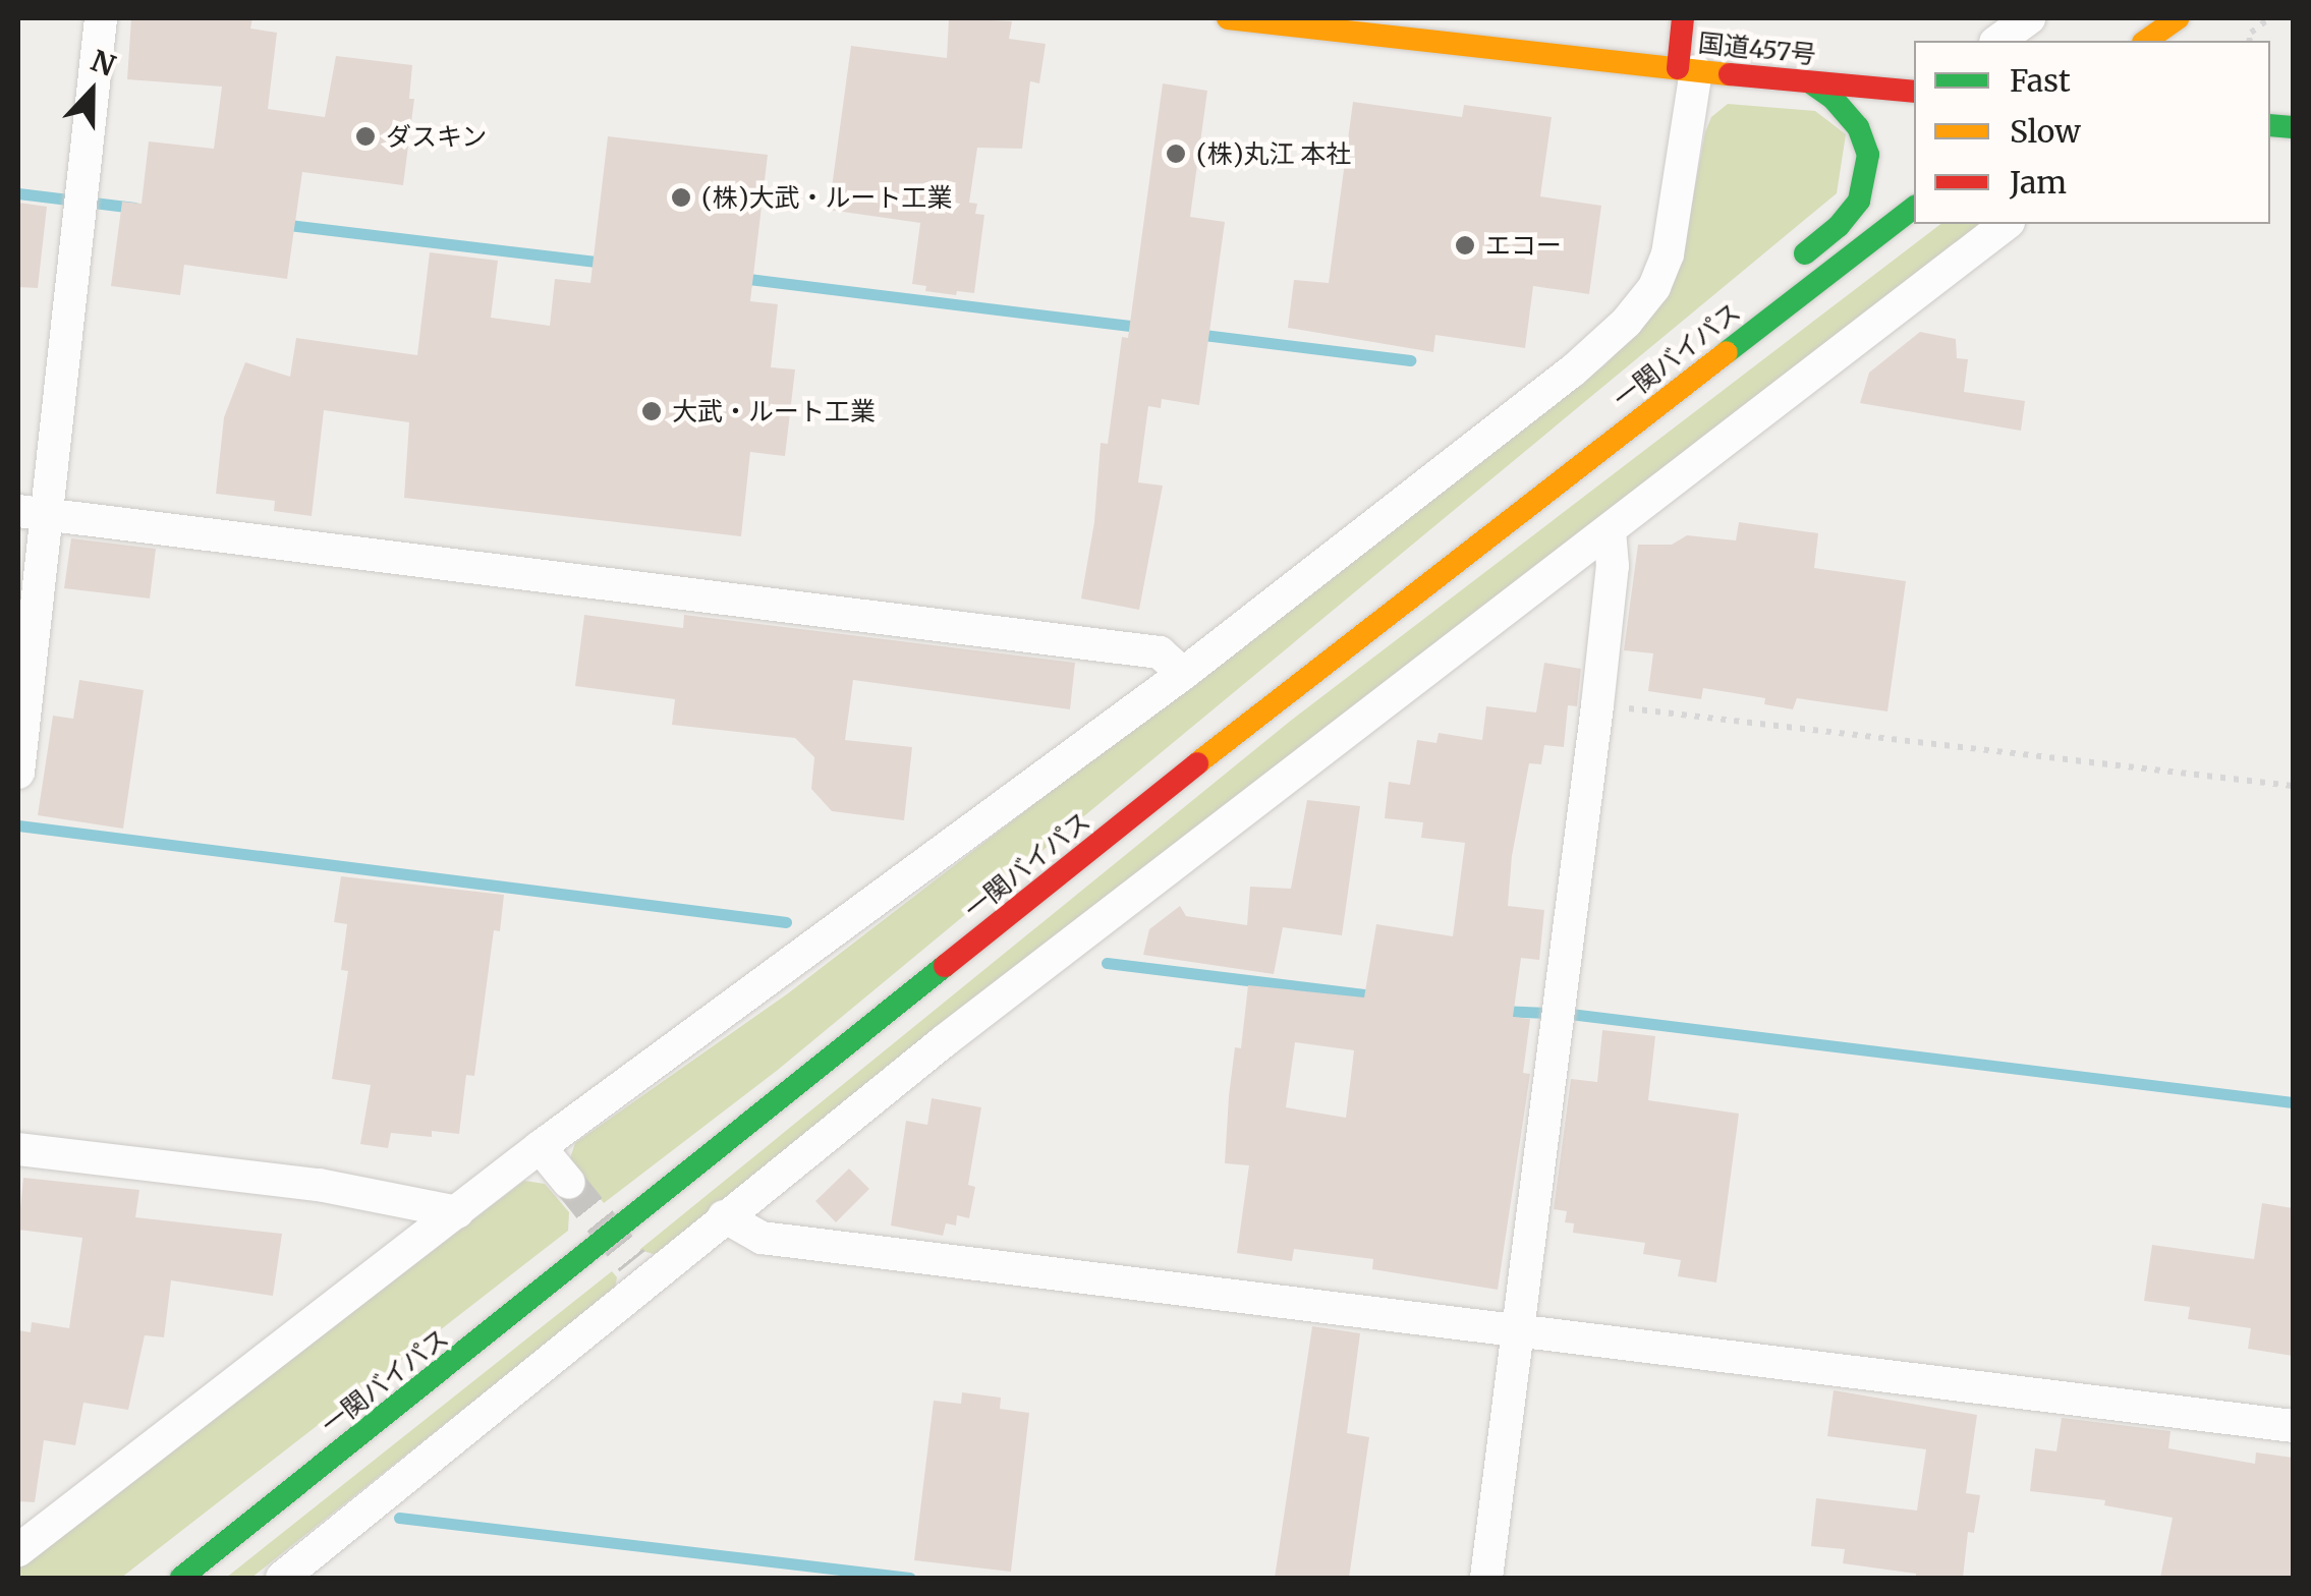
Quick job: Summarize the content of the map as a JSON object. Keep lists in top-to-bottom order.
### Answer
{
  "streets": {
    "main road": ["国道457号", "一関バイパス"]
  },
  "places": [
    "ダスキン",
    "(株)丸江 本社",
    "(株)大武・ルート工業",
    "エコー",
    "大武・ルート工業"
  ],
  "legend": ["Fast", "Slow", "Jam"],
  "north": "top"
}
